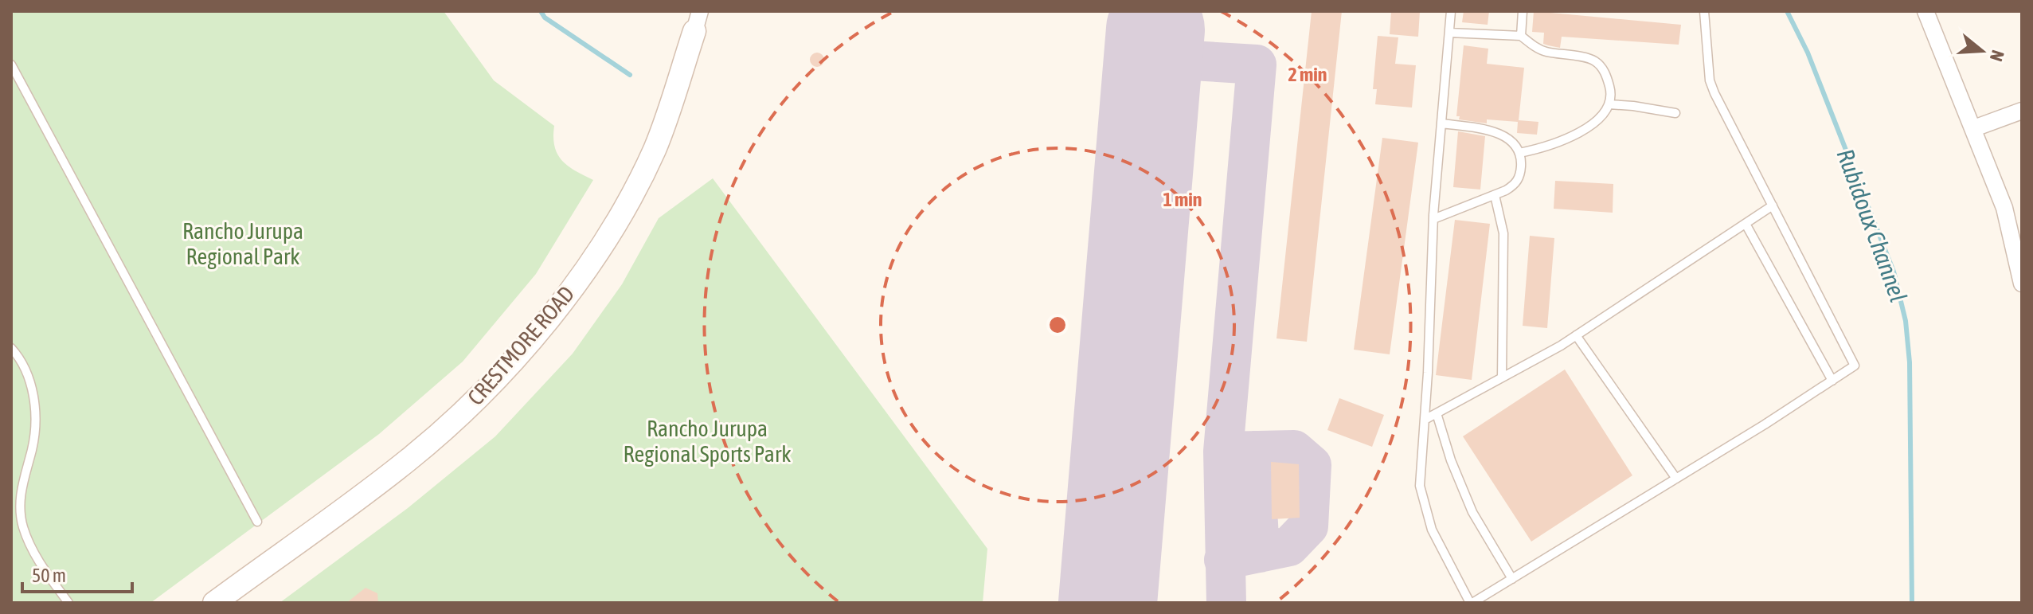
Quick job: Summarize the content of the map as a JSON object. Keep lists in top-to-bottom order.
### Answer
{
  "streets": {
    "street": ["CRESTMORE ROAD"]
  },
  "water": ["Rubidoux Channel"],
  "parks": ["Rancho Jurupa Regional Park", "Rancho Jurupa Regional Sports Park"],
  "scale_bar": "50 m",
  "north": "right",
  "rings": ["2 min", "1 min"]
}
